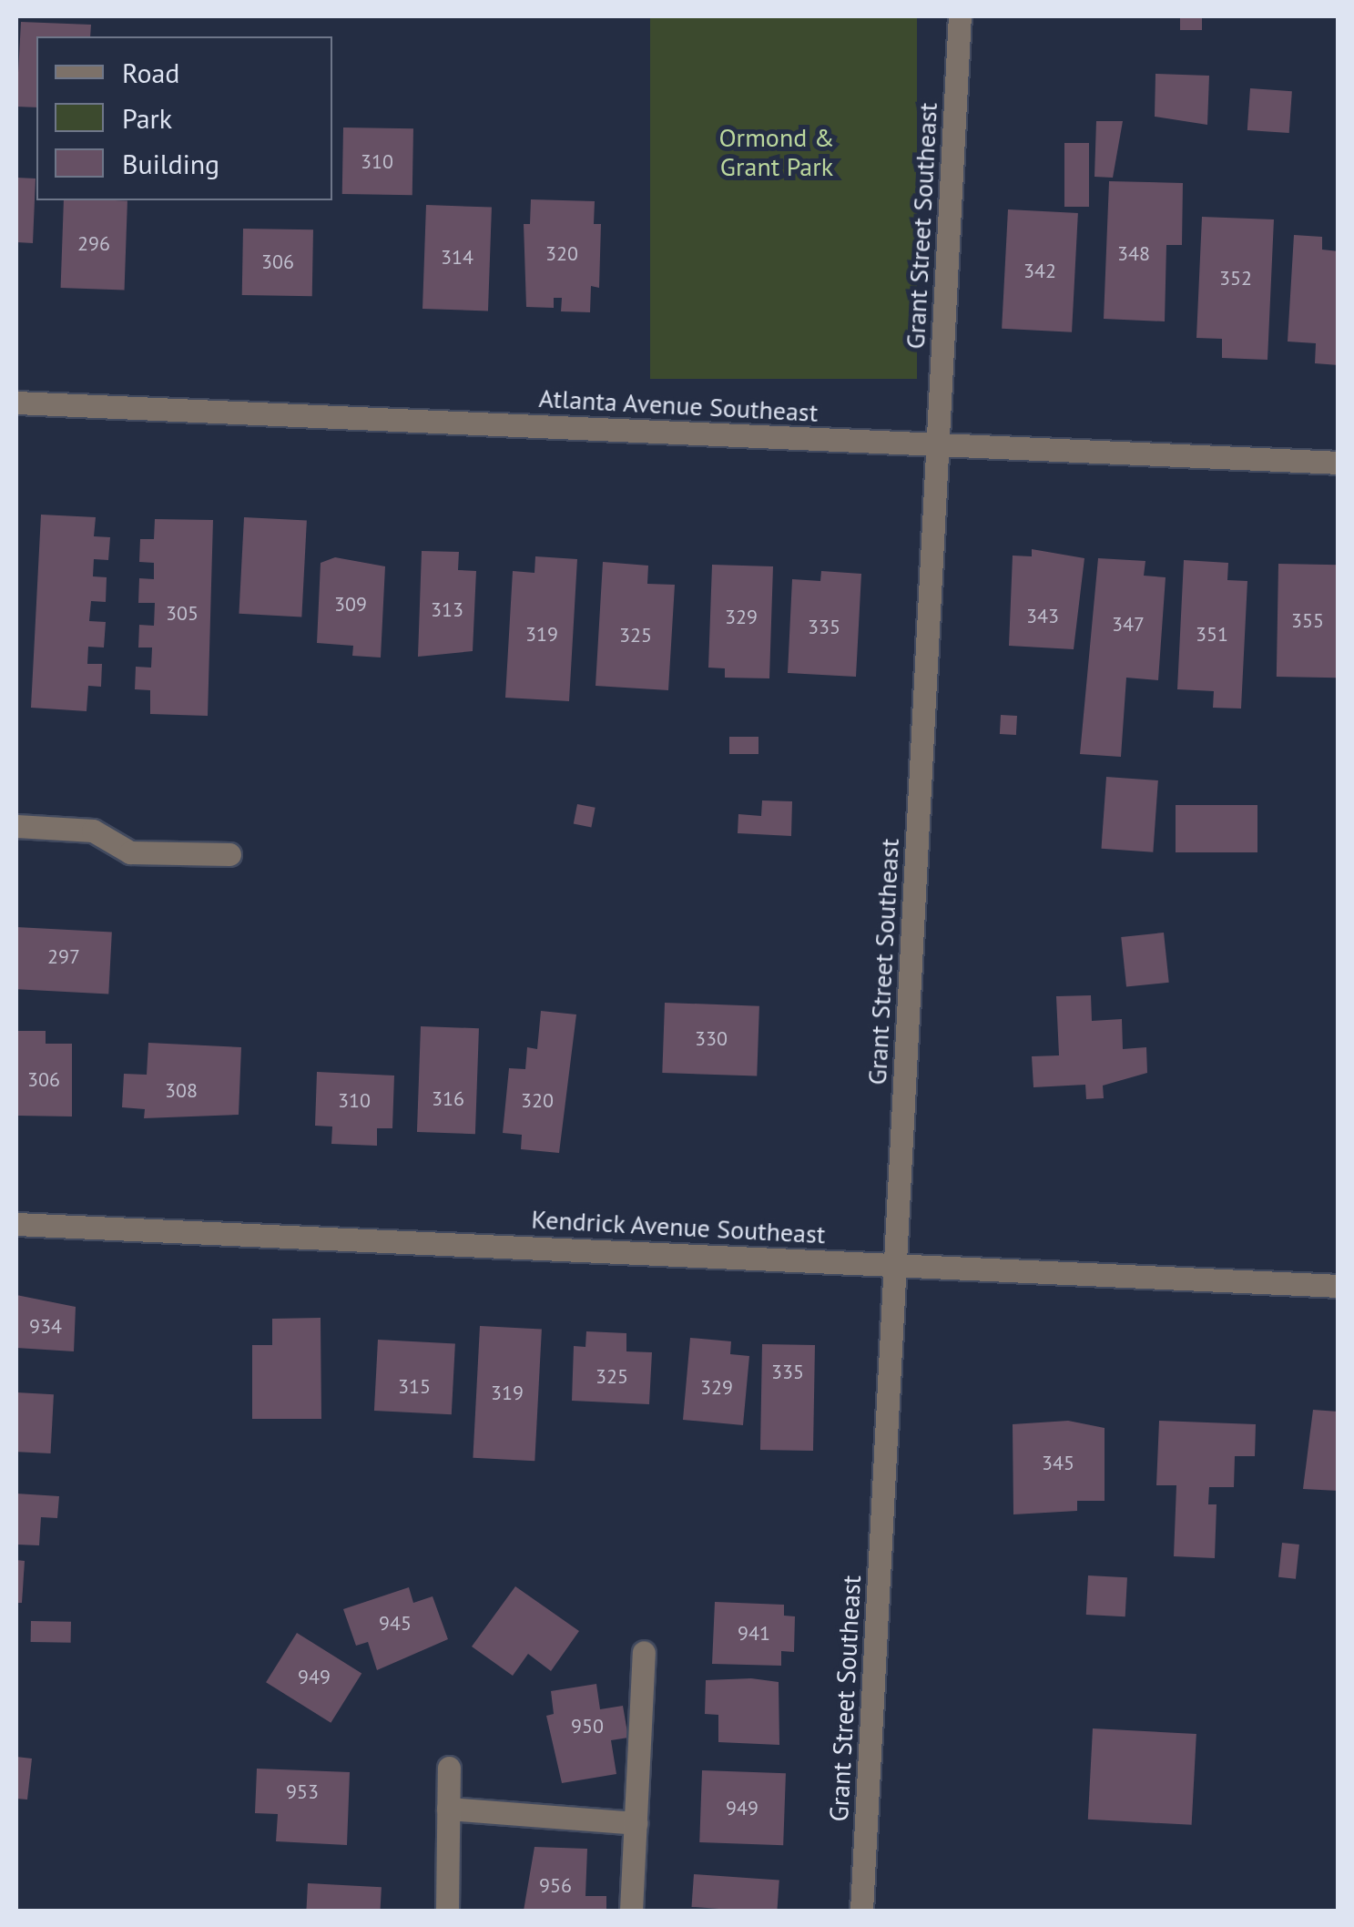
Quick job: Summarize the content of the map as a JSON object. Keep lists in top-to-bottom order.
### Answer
{
  "streets": {
    "street": ["Grant Street Southeast", "Atlanta Avenue Southeast", "Kendrick Avenue Southeast"]
  },
  "crossings": [
    ["Grant Street Southeast", "Atlanta Avenue Southeast"],
    ["Grant Street Southeast", "Kendrick Avenue Southeast"]
  ],
  "parks": ["Ormond & Grant Park"],
  "house_numbers": [
    "310",
    "296",
    "320",
    "348",
    "314",
    "306",
    "342",
    "352",
    "309",
    "313",
    "305",
    "343",
    "329",
    "355",
    "347",
    "335",
    "319",
    "351",
    "325",
    "297",
    "330",
    "306",
    "308",
    "316",
    "310",
    "320",
    "934",
    "335",
    "325",
    "315",
    "329",
    "319",
    "345",
    "945",
    "941",
    "949",
    "950",
    "953",
    "949",
    "956"
  ],
  "legend": ["Road", "Park", "Building"]
}
